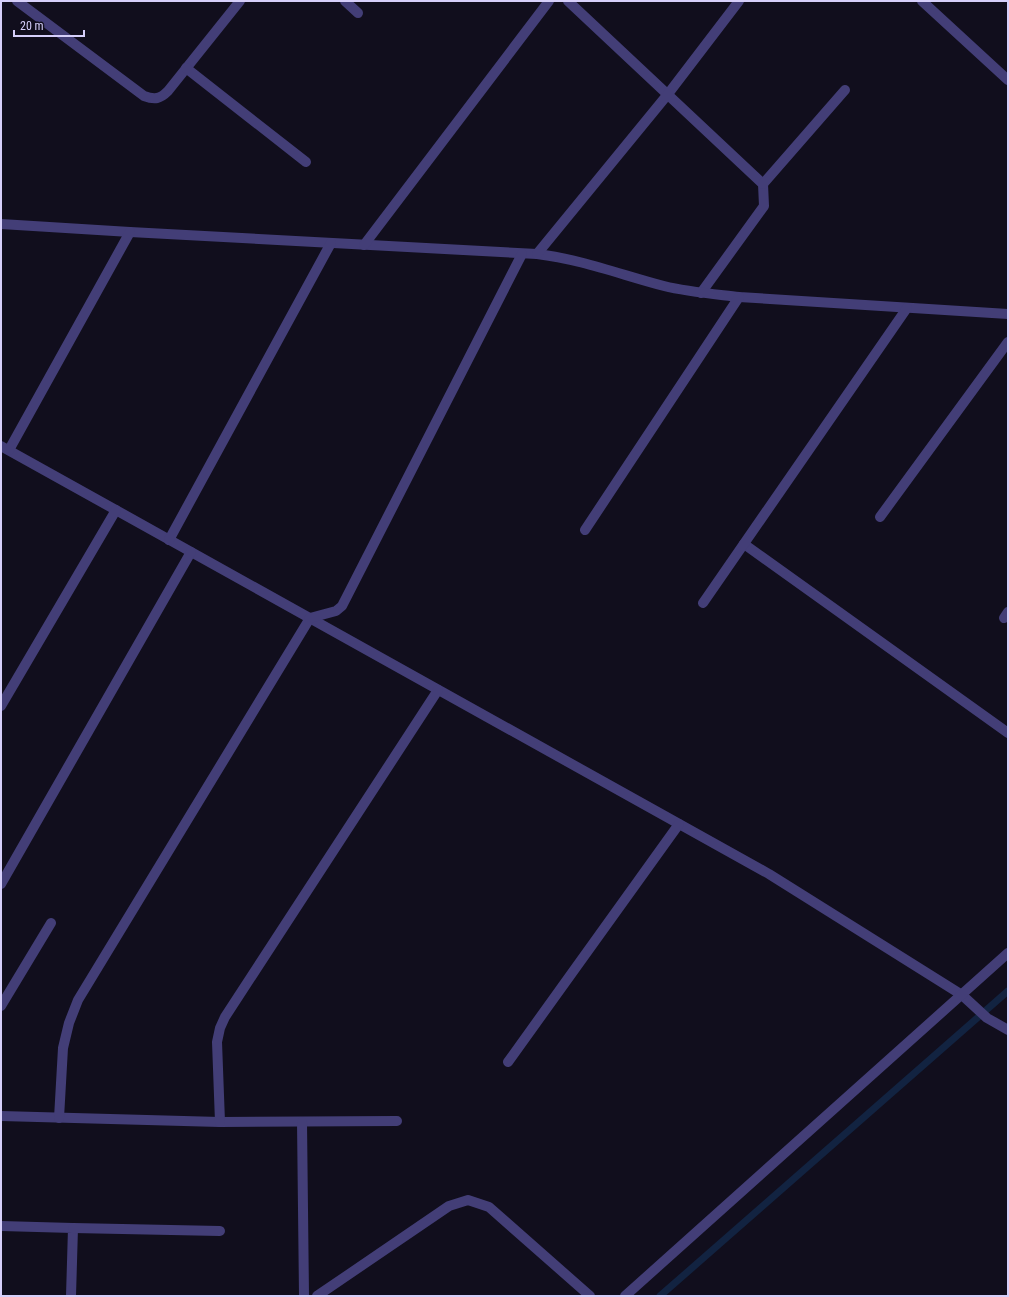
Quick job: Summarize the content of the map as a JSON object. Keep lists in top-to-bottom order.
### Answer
{
  "scale_bar": "20 m"
}
